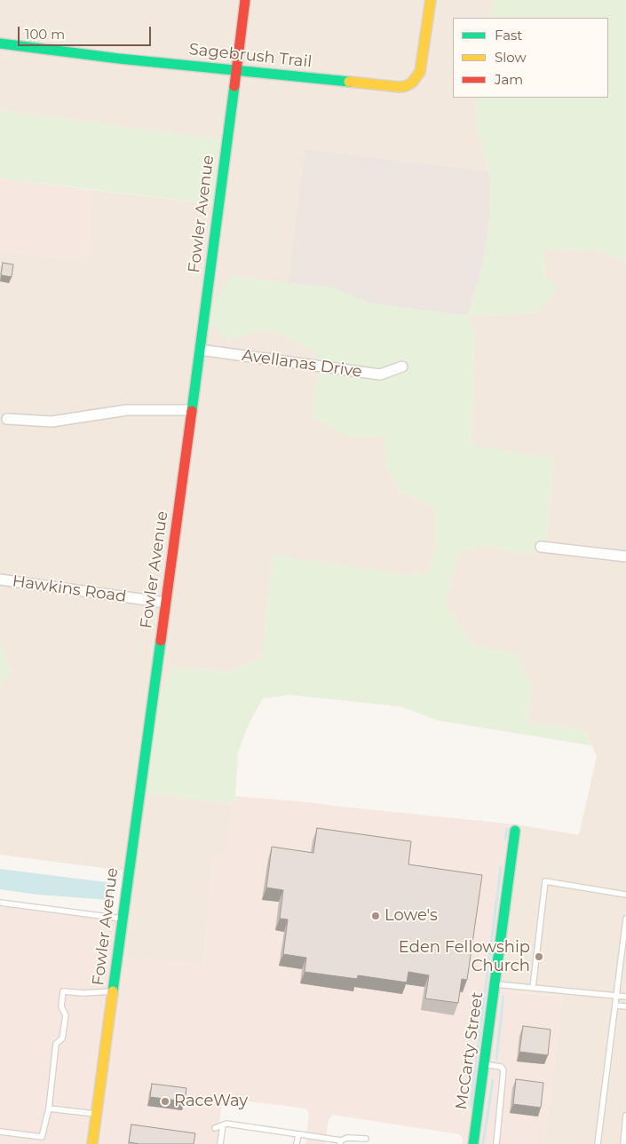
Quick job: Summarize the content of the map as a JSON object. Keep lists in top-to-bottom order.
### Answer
{
  "streets": {
    "street": [
      "Sagebrush Trail",
      "Fowler Avenue",
      "Avellanas Drive",
      "Hawkins Road",
      "McCarty Street"
    ]
  },
  "crossings": [
    ["Sagebrush Trail", "Fowler Avenue"],
    ["Fowler Avenue", "Avellanas Drive"],
    ["Fowler Avenue", "Hawkins Road"]
  ],
  "places": ["Lowe's", "Eden Fellowship Church", "RaceWay"],
  "legend": ["Fast", "Slow", "Jam"],
  "scale_bar": "100 m"
}
